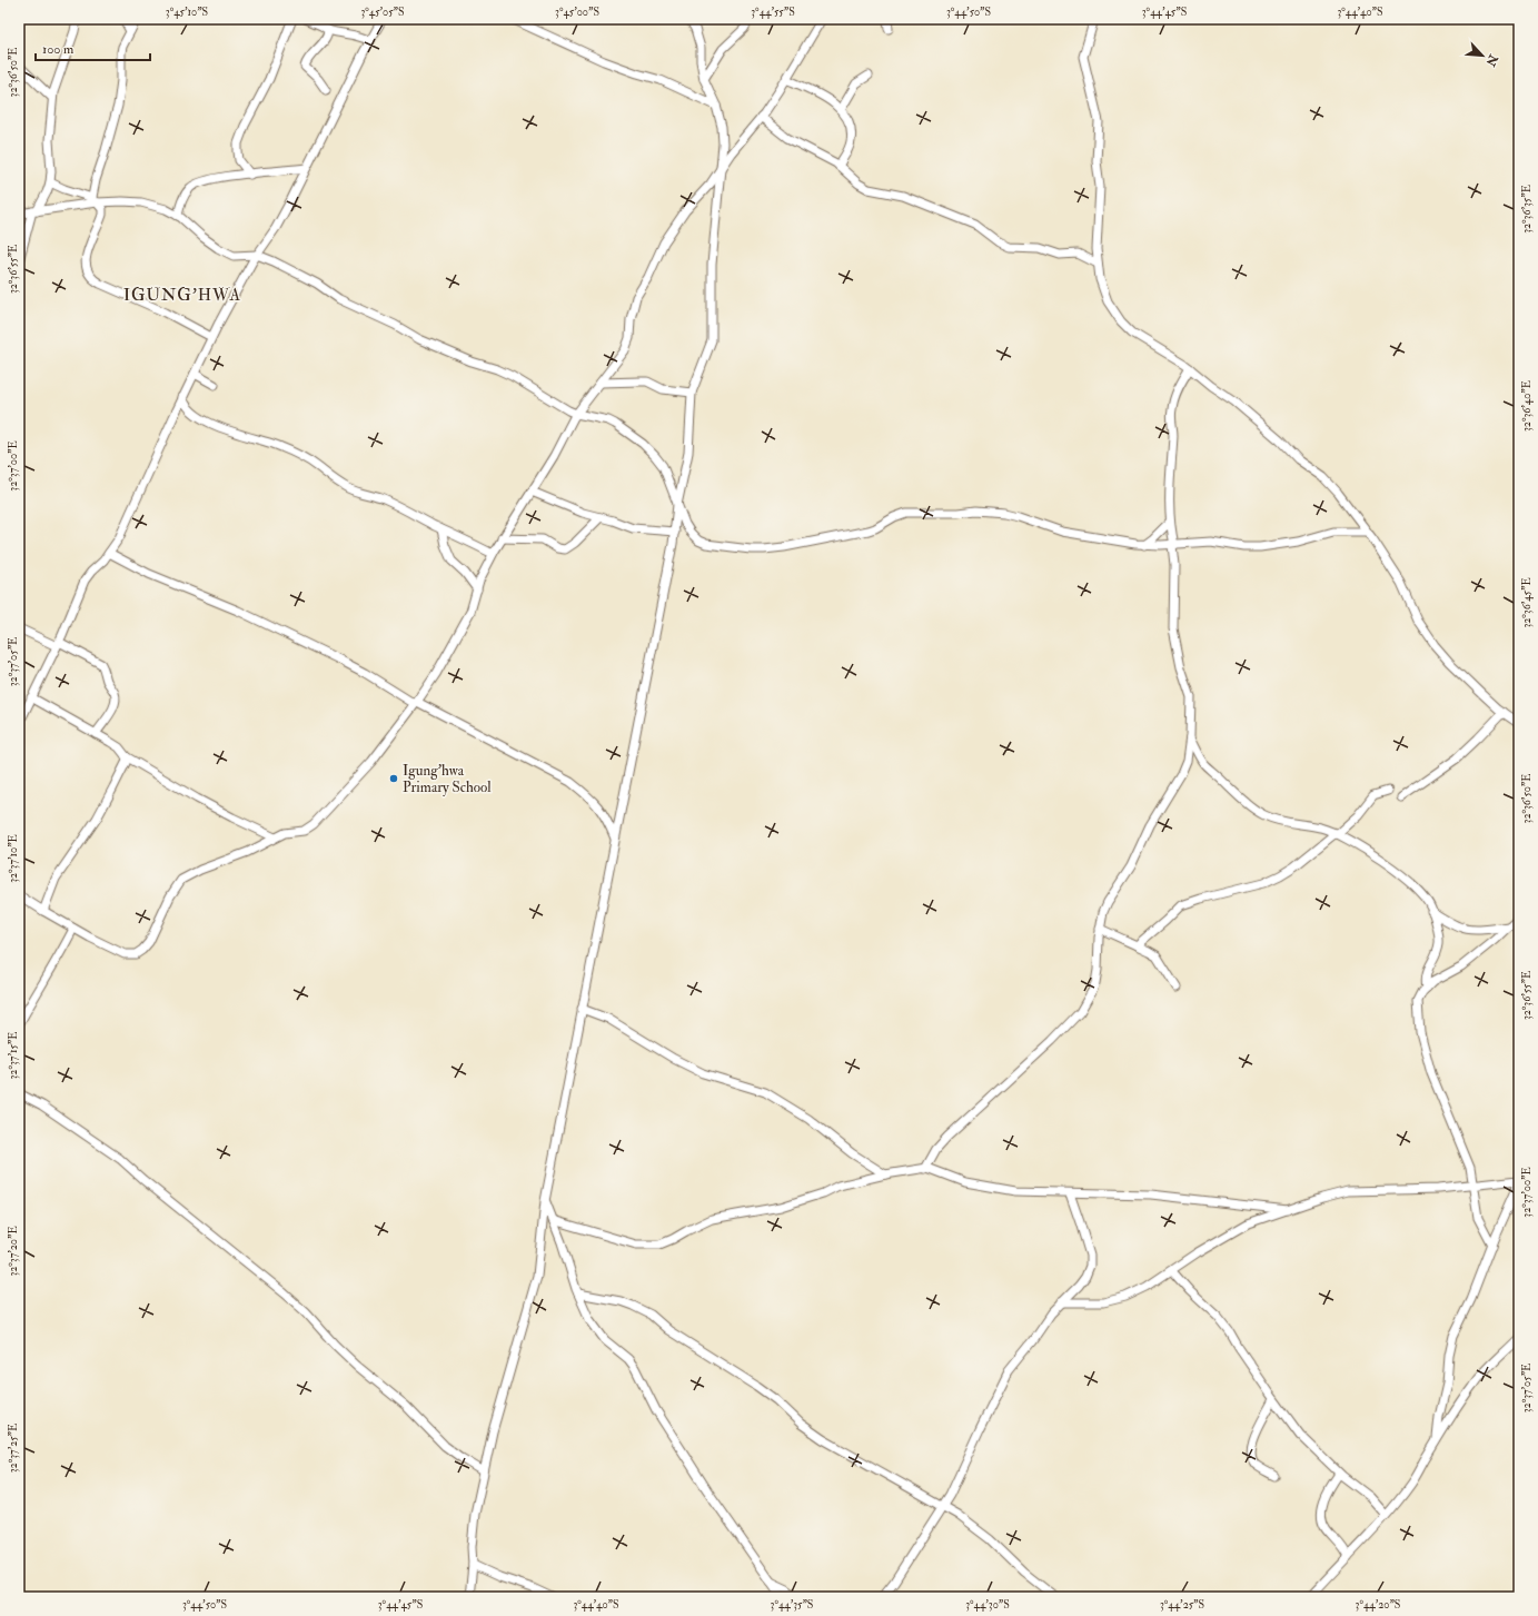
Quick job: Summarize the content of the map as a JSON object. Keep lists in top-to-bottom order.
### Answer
{
  "districts": ["IGUNG'HWA"],
  "places": ["Igung'hwa Primary School"],
  "scale_bar": "100 m",
  "north": "bottom right",
  "coordinates": [
    "3°45'10\"S",
    "3°45'05\"S",
    "3°45'00\"S",
    "3°44'55\"S",
    "3°44'50\"S",
    "3°44'45\"S",
    "3°44'40\"S",
    "32°36'50\"E",
    "32°36'35\"E",
    "32°36'55\"E",
    "32°36'40\"E",
    "32°37'00\"E",
    "32°36'45\"E",
    "32°37'05\"E",
    "32°37'10\"E",
    "32°37'15\"E",
    "32°37'20\"E",
    "32°37'25\"E",
    "3°44'35\"S",
    "3°44'30\"S",
    "3°44'25\"S",
    "3°44'20\"S"
  ]
}
